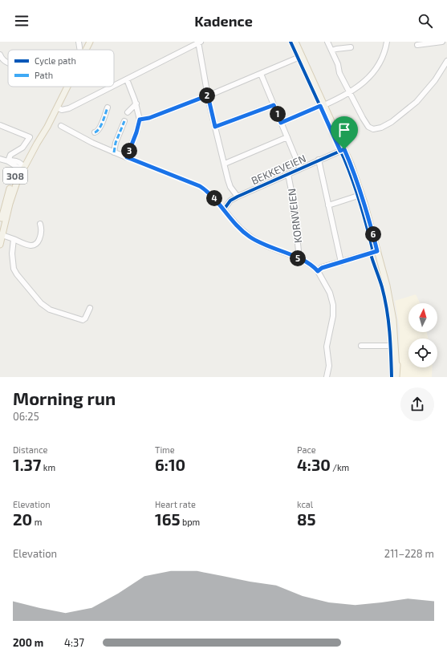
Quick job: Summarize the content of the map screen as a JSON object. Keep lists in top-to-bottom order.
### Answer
{
  "streets": {
    "main road": ["308"],
    "street": ["BEKKEVEIEN", "KORNVEIEN"]
  },
  "crossings": [
    ["BEKKEVEIEN", "KORNVEIEN"]
  ],
  "legend": ["Cycle path", "Path"],
  "north": "top",
  "page": {
    "header": "Kadence",
    "pins": [
      "2",
      "1",
      "3",
      "4",
      "6",
      "5"
    ],
    "heading": ["Morning run", "06:25"],
    "stats": [
      ["Distance", "1.37 km"],
      ["Time", "6:10"],
      ["Pace", "4:30 /km"],
      ["Elevation", "20 m"],
      ["Heart rate", "165 bpm"],
      ["kcal", "85"]
    ],
    "chart": ["Elevation", "211–228 m"],
    "list": [
      {
        "name": "200 m",
        "note": "4:37"
      }
    ]
  }
}
